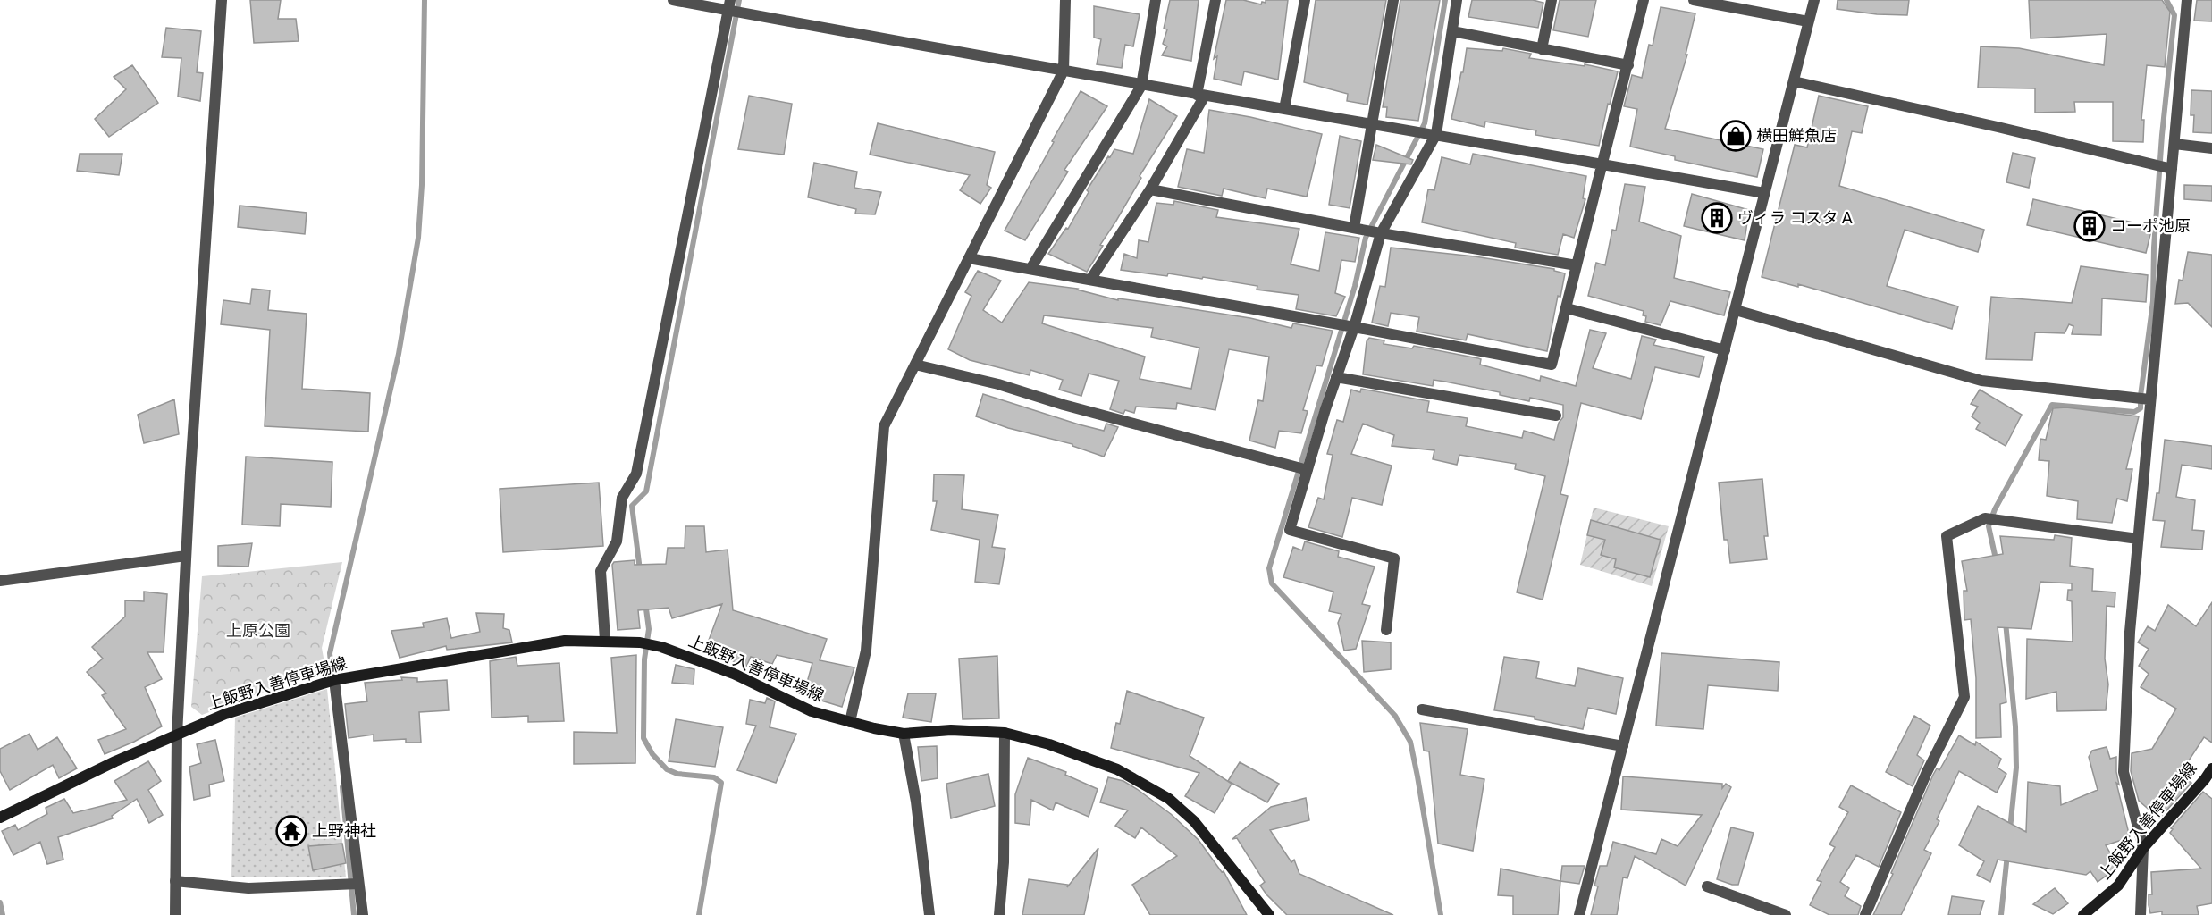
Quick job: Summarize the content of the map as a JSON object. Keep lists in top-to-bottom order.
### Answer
{
  "streets": {
    "main road": ["上飯野入善停車場線"]
  },
  "parks": ["上原公園"],
  "places": {
    "shop": ["横田鮮魚店"],
    "building": ["ヴィラ コスタ A", "コーポ池原"],
    "temple": ["上野神社"]
  }
}
